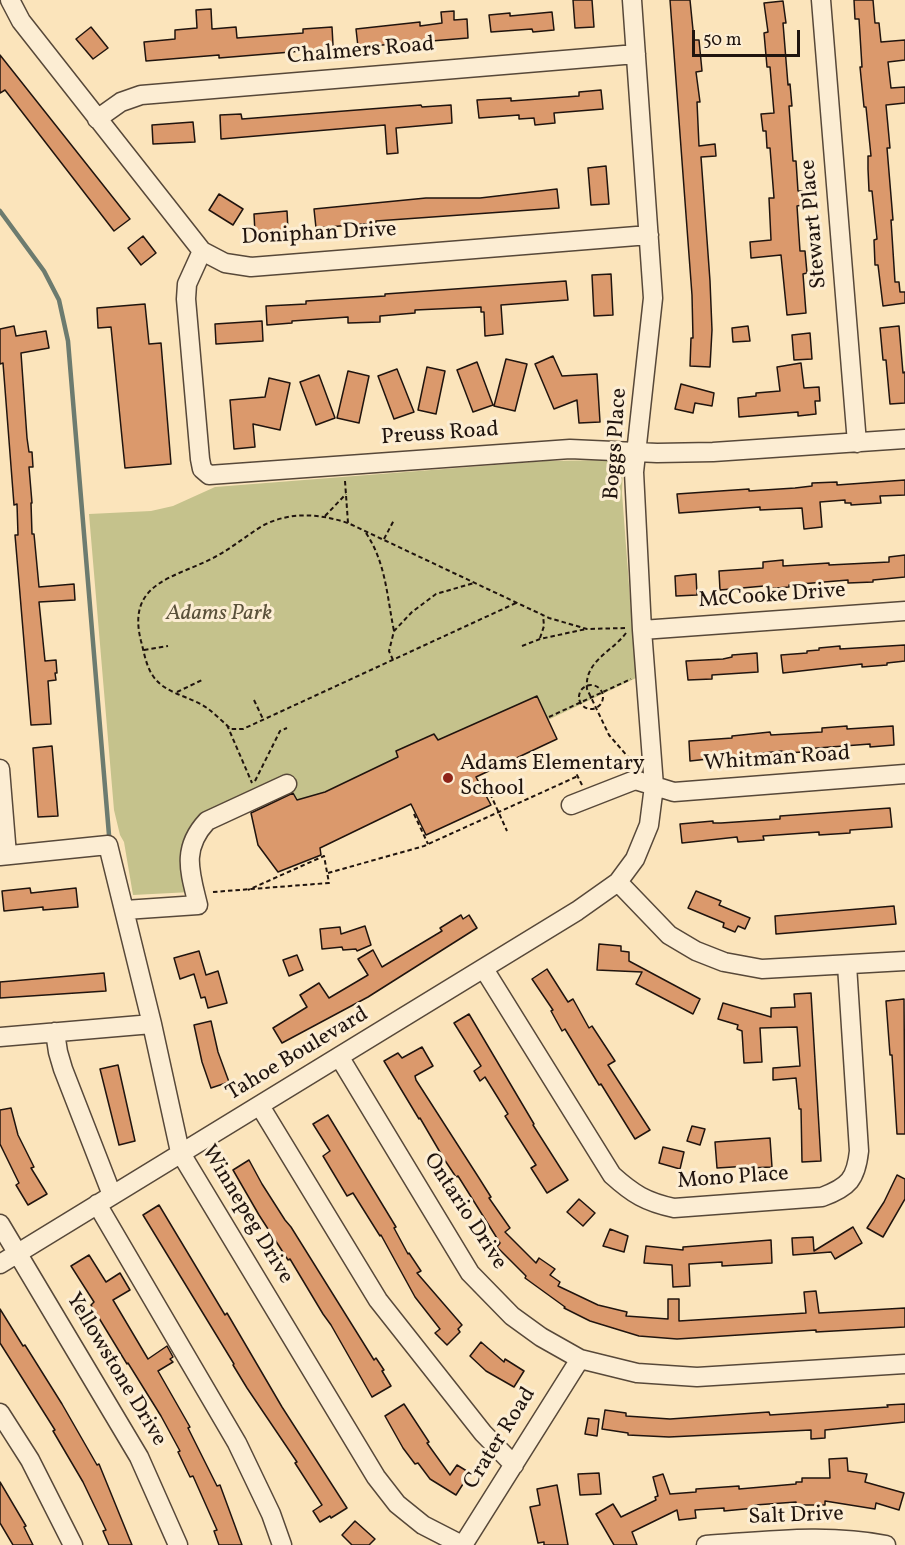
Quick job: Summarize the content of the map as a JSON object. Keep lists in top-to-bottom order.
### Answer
{
  "streets": {
    "street": [
      "Chalmers Road",
      "Stewart Place",
      "Doniphan Drive",
      "Preuss Road",
      "Boggs Place",
      "McCooke Drive",
      "Whitman Road",
      "Tahoe Boulevard",
      "Mono Place",
      "Ontario Drive",
      "Winnepeg Drive",
      "Yellowstone Drive",
      "Crater Road",
      "Salt Drive"
    ]
  },
  "crossings": [
    ["Chalmers Road", "Doniphan Drive"],
    ["Chalmers Road", "Boggs Place"],
    ["Stewart Place", "Preuss Road"],
    ["Doniphan Drive", "Preuss Road"],
    ["Doniphan Drive", "Boggs Place"],
    ["Preuss Road", "Boggs Place"],
    ["Boggs Place", "McCooke Drive"],
    ["Boggs Place", "Whitman Road"],
    ["Boggs Place", "Tahoe Boulevard"],
    ["Tahoe Boulevard", "Mono Place"],
    ["Tahoe Boulevard", "Ontario Drive"],
    ["Tahoe Boulevard", "Winnepeg Drive"],
    ["Tahoe Boulevard", "Yellowstone Drive"],
    ["Ontario Drive", "Crater Road"],
    ["Winnepeg Drive", "Crater Road"]
  ],
  "parks": ["Adams Park"],
  "places": ["Adams Elementary School"],
  "scale_bar": "50 m"
}
